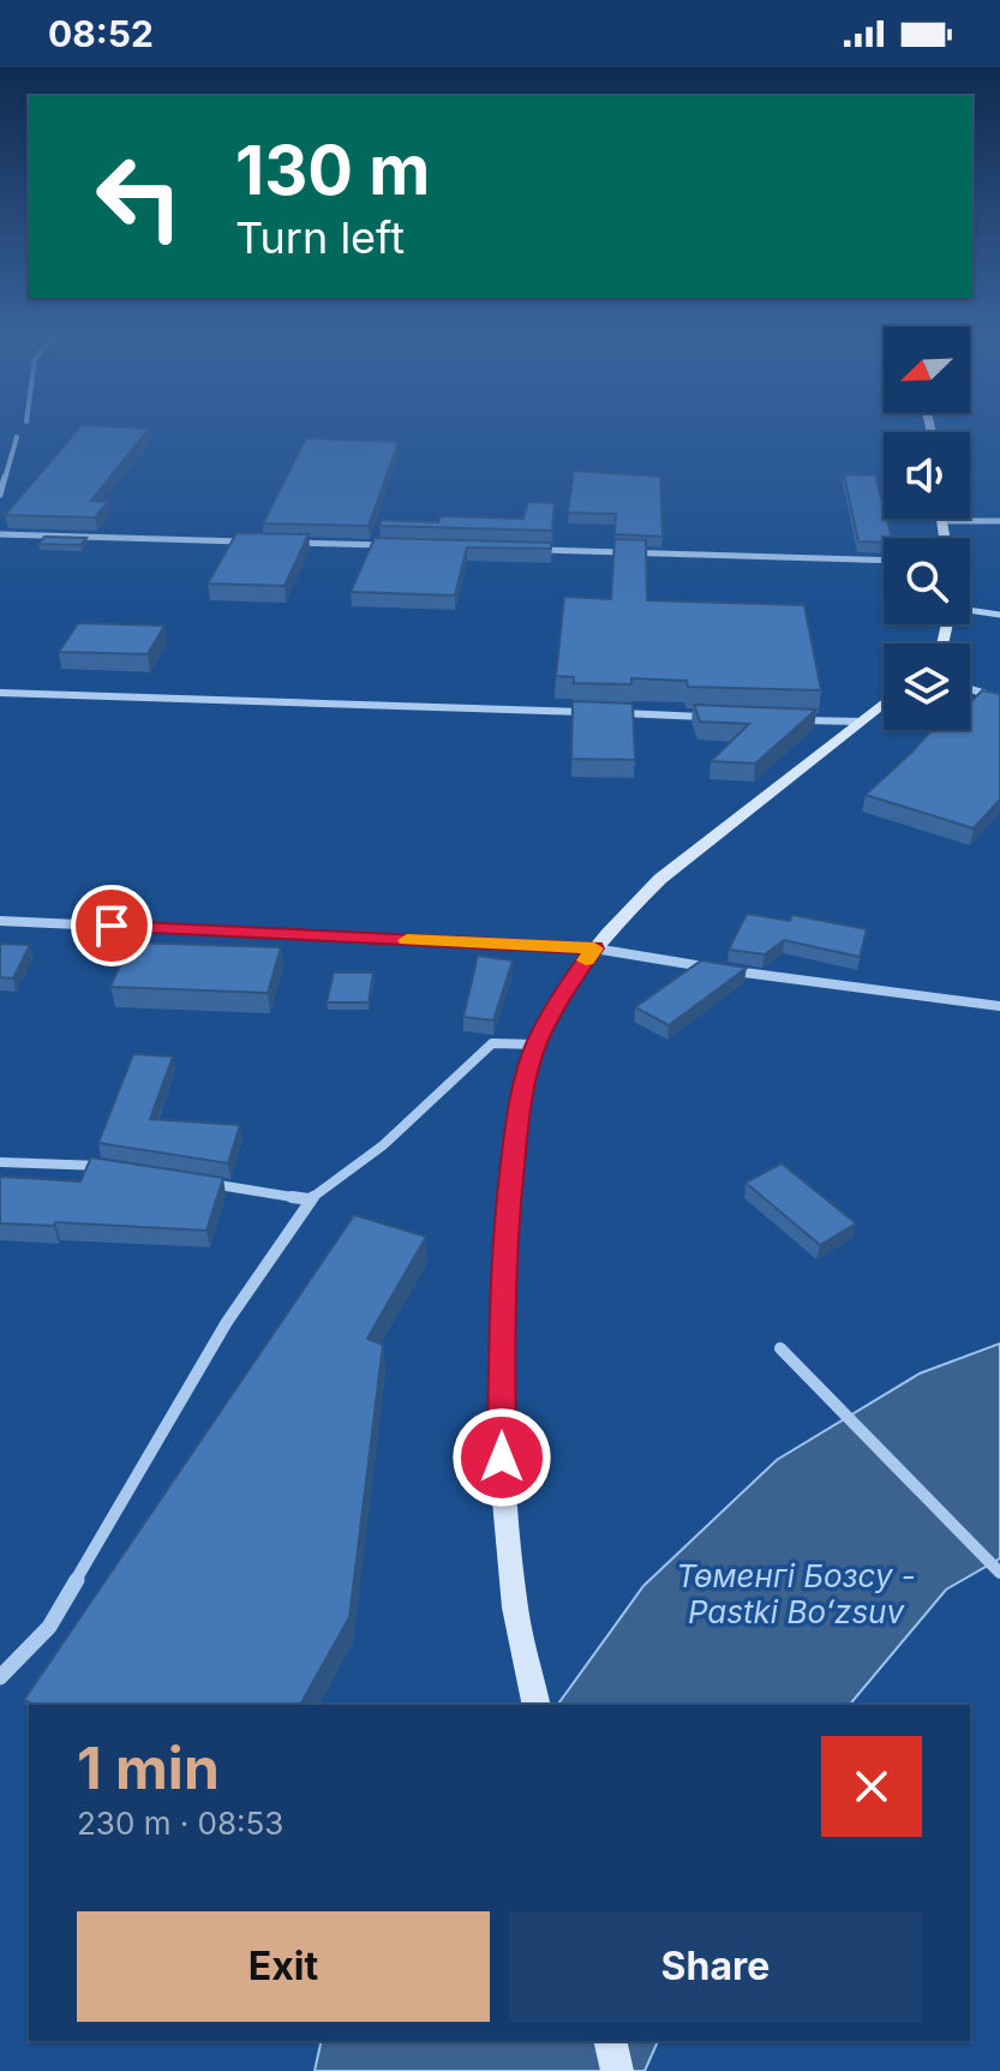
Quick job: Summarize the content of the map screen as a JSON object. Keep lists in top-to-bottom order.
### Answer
{
  "water": ["Төменгі Бозсу - Pastki Boʻzsuv"],
  "north": "bottom left",
  "page": {
    "status": "08:52",
    "turn": ["130 m", "Turn left"],
    "heading": ["1 min", "230 m · 08:53"],
    "buttons": ["Exit", "Share"]
  }
}
